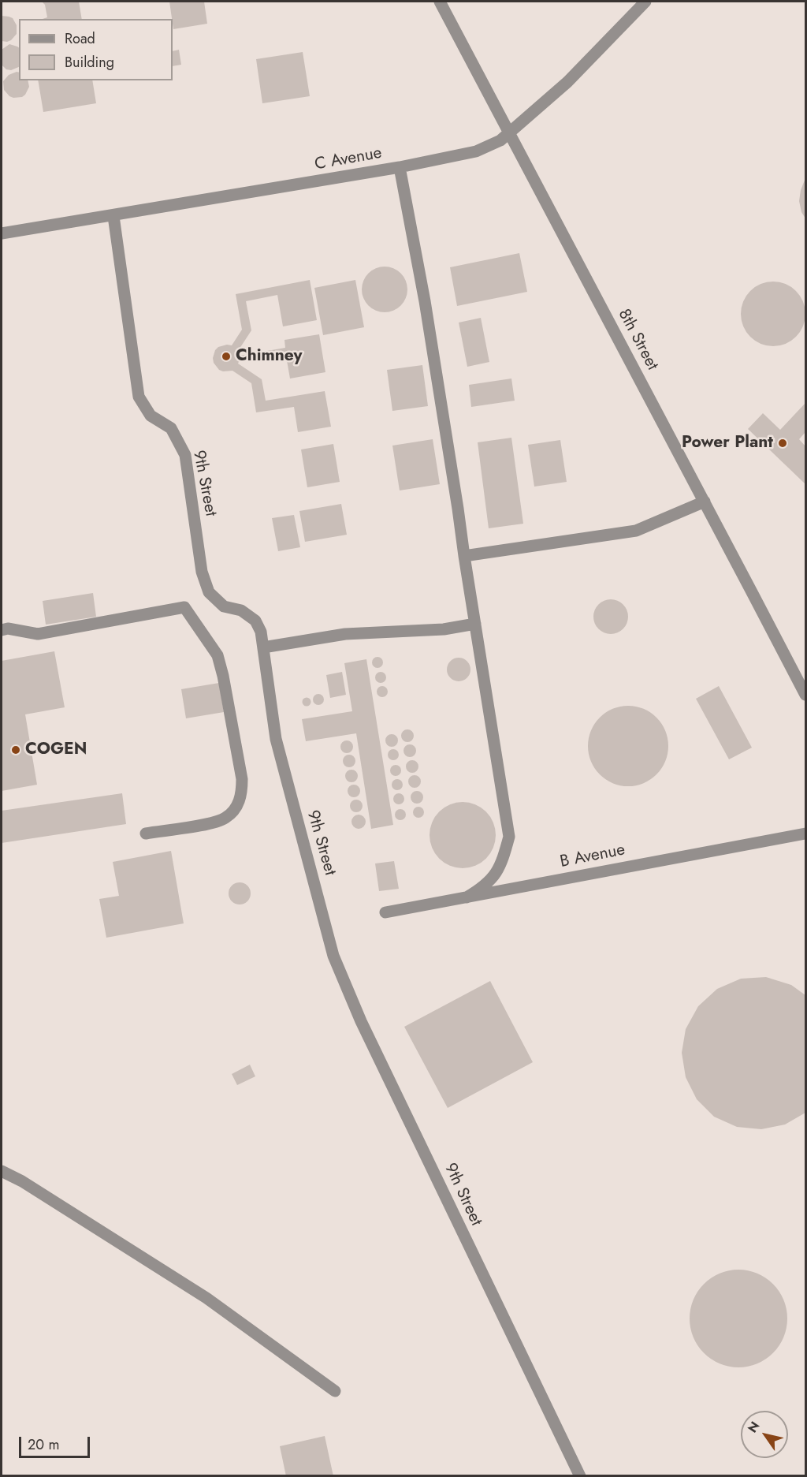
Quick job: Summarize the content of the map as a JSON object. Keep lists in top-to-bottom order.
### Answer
{
  "streets": {
    "lane": [
      "C Avenue",
      "8th Street",
      "9th Street",
      "B Avenue"
    ]
  },
  "crossings": [
    ["C Avenue", "8th Street"],
    ["C Avenue", "9th Street"]
  ],
  "places": ["Chimney", "Power Plant", "COGEN"],
  "legend": ["Road", "Building"],
  "scale_bar": "20 m",
  "north": "top left"
}
